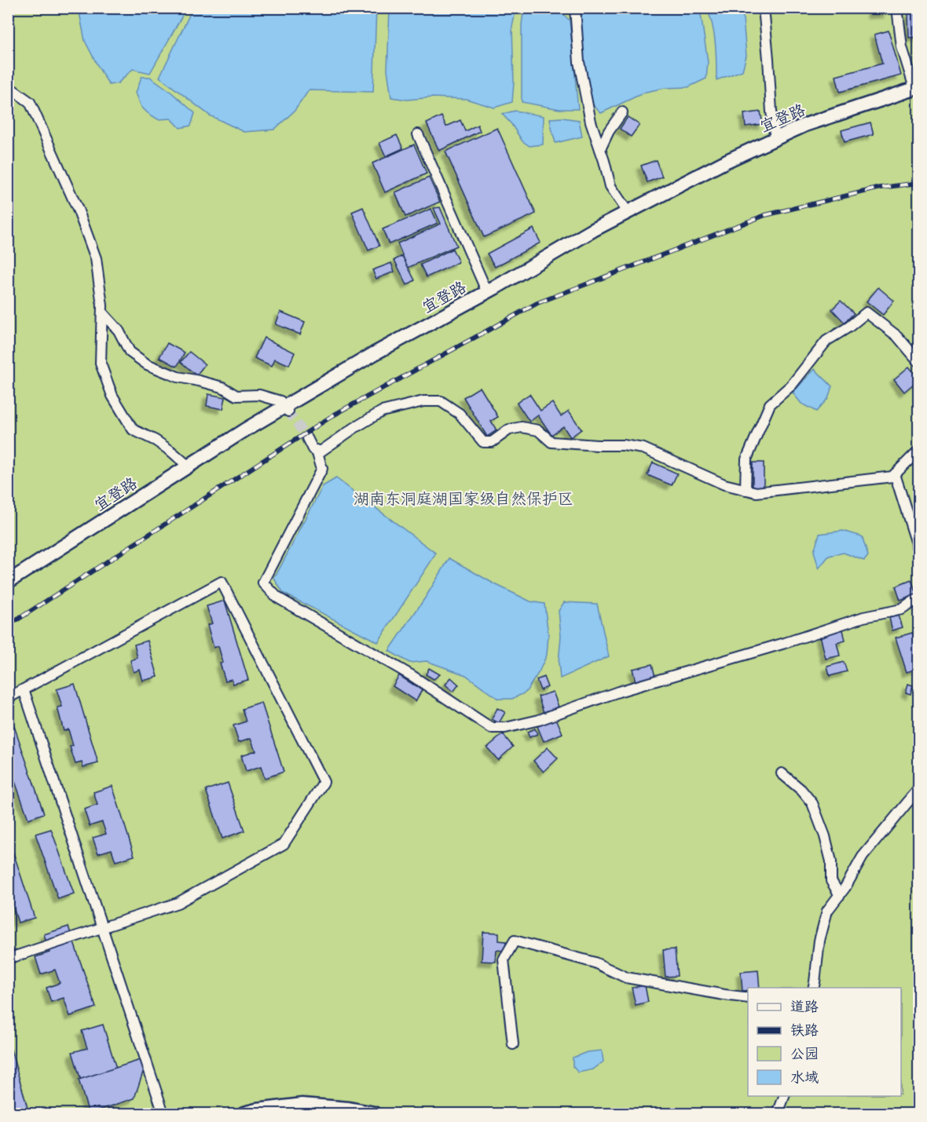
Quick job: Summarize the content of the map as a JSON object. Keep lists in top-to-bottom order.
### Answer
{
  "streets": {
    "street": ["宜登路"]
  },
  "parks": ["湖南东洞庭湖国家级自然保护区"],
  "legend": [
    "道路",
    "铁路",
    "公园",
    "水域"
  ]
}
